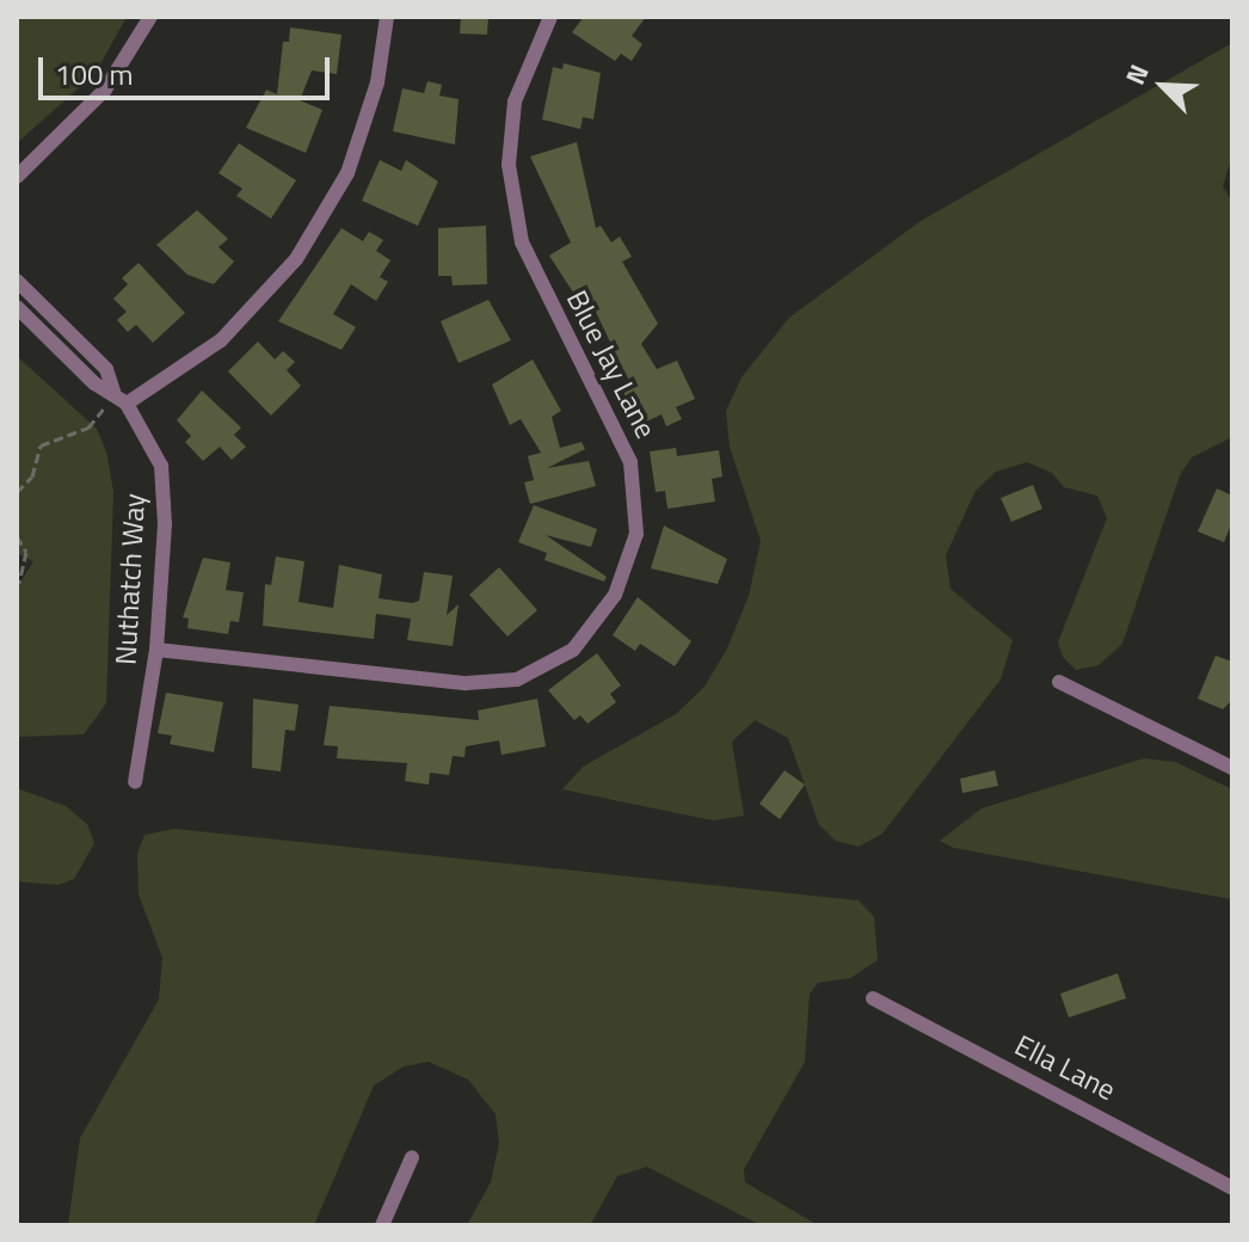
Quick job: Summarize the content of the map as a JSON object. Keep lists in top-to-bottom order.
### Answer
{
  "streets": {
    "street": ["Blue Jay Lane", "Nuthatch Way", "Ella Lane"]
  },
  "crossings": [
    ["Blue Jay Lane", "Nuthatch Way"]
  ],
  "scale_bar": "100 m",
  "north": "top left"
}
